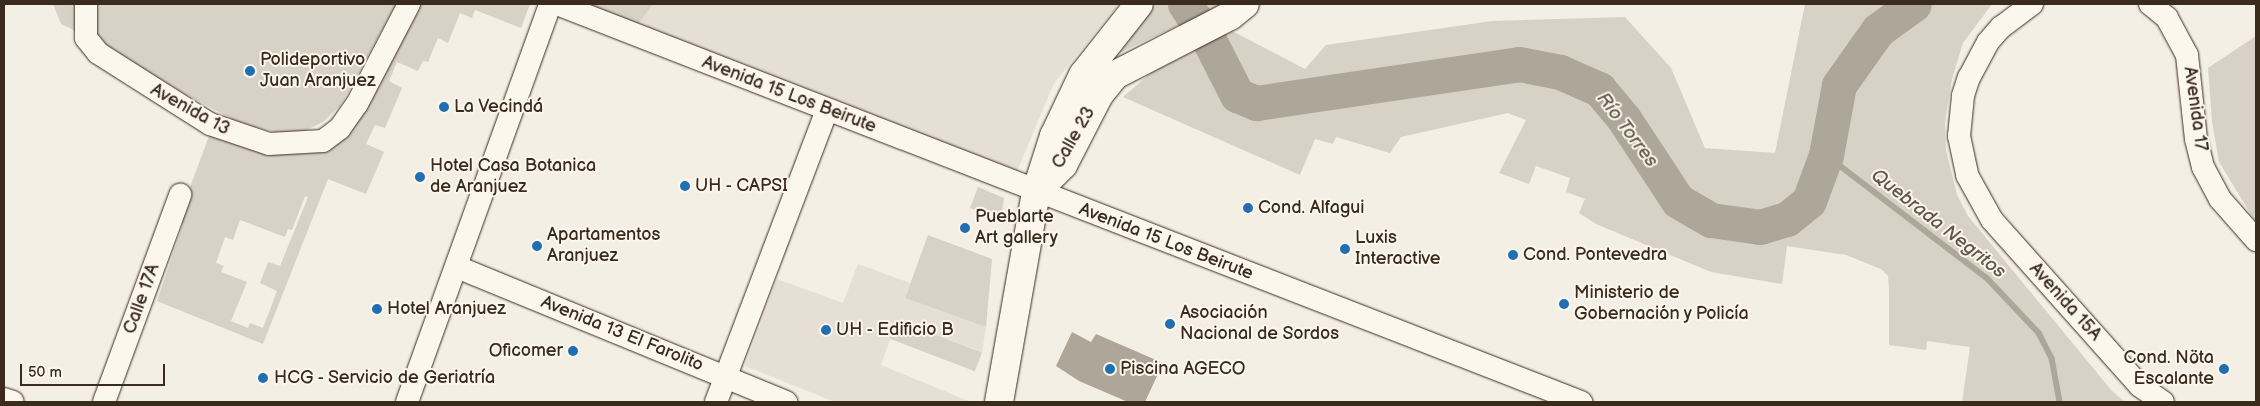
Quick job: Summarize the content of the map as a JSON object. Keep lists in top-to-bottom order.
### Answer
{
  "streets": {
    "main road": ["Calle 23"],
    "street": [
      "Avenida 15 Los Beirute",
      "Avenida 17",
      "Avenida 13",
      "Calle 17A",
      "Avenida 15A",
      "Avenida 13 El Farolito"
    ]
  },
  "crossings": [
    ["Avenida 15 Los Beirute", "Calle 23"]
  ],
  "water": ["Río Torres", "Quebrada Negritos"],
  "places": [
    "Polideportivo Juan Aranjuez",
    "La Vecindá",
    "Hotel Casa Botanica de Aranjuez",
    "UH - CAPSI",
    "Cond. Alfagui",
    "Pueblarte Art gallery",
    "Apartamentos Aranjuez",
    "Luxis Interactive",
    "Cond. Pontevedra",
    "Ministerio de Gobernación y Policía",
    "Hotel Aranjuez",
    "Asociación Nacional de Sordos",
    "UH - Edificio B",
    "Oficomer",
    "Piscina AGECO",
    "Cond. Nöta Escalante",
    "HCG - Servicio de Geriatría"
  ],
  "scale_bar": "50 m"
}
